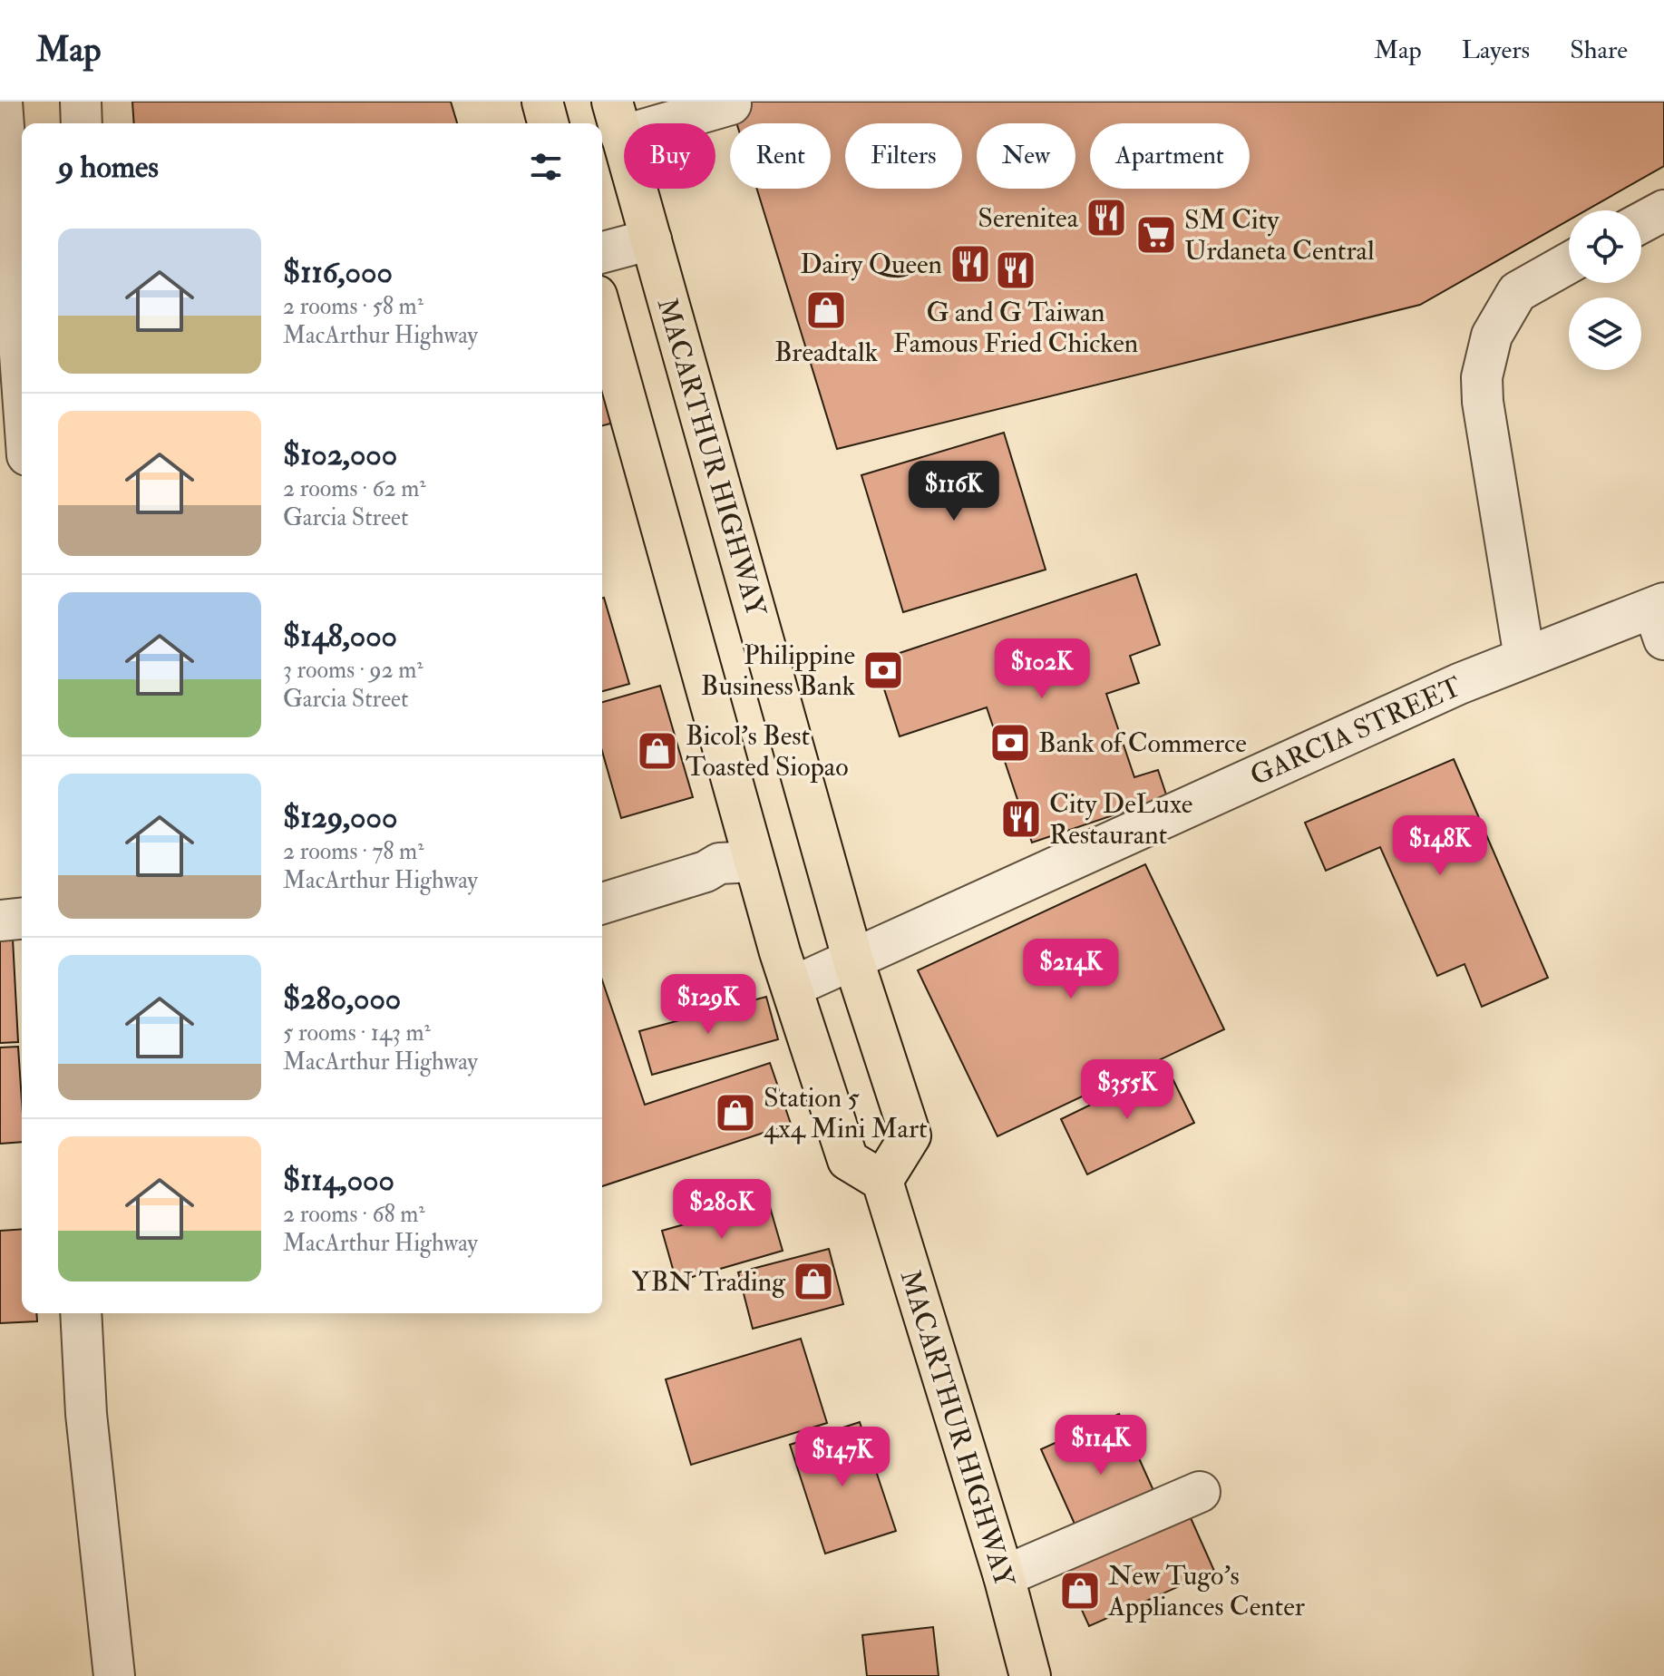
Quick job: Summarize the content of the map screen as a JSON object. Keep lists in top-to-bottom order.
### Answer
{
  "streets": {
    "main road": ["MACARTHUR HIGHWAY"],
    "street": ["GARCIA STREET"]
  },
  "crossings": [
    ["MACARTHUR HIGHWAY", "GARCIA STREET"]
  ],
  "places": {
    "restaurant": [
      "Serenitea",
      "Dairy Queen",
      "G and G Taiwan Famous Fried Chicken",
      "City DeLuxe Restaurant"
    ],
    "supermarket": ["SM City Urdaneta Central"],
    "shop": [
      "Breadtalk",
      "Bicol's Best Toasted Siopao",
      "Station 5 4x4 Mini Mart",
      "YBN Trading",
      "New Tugo's Appliances Center"
    ],
    "bank": ["Philippine Business Bank", "Bank of Commerce"]
  },
  "page": {
    "header": "Map",
    "nav": ["Map", "Layers", "Share"],
    "chip": [
      "Buy",
      "Rent",
      "Filters",
      "New",
      "Apartment"
    ],
    "heading": "9 homes",
    "list": [
      {
        "name": "$116,000",
        "note": "2 rooms · 58 m² · MacArthur Highway"
      },
      {
        "name": "$102,000",
        "note": "2 rooms · 62 m² · Garcia Street"
      },
      {
        "name": "$148,000",
        "note": "3 rooms · 92 m² · Garcia Street"
      },
      {
        "name": "$129,000",
        "note": "2 rooms · 78 m² · MacArthur Highway"
      },
      {
        "name": "$280,000",
        "note": "5 rooms · 143 m² · MacArthur Highway"
      },
      {
        "name": "$114,000",
        "note": "2 rooms · 68 m² · MacArthur Highway"
      }
    ],
    "price": [
      "$116K",
      "$102K",
      "$148K",
      "$214K",
      "$129K",
      "$355K",
      "$280K",
      "$114K",
      "$147K"
    ]
  }
}
